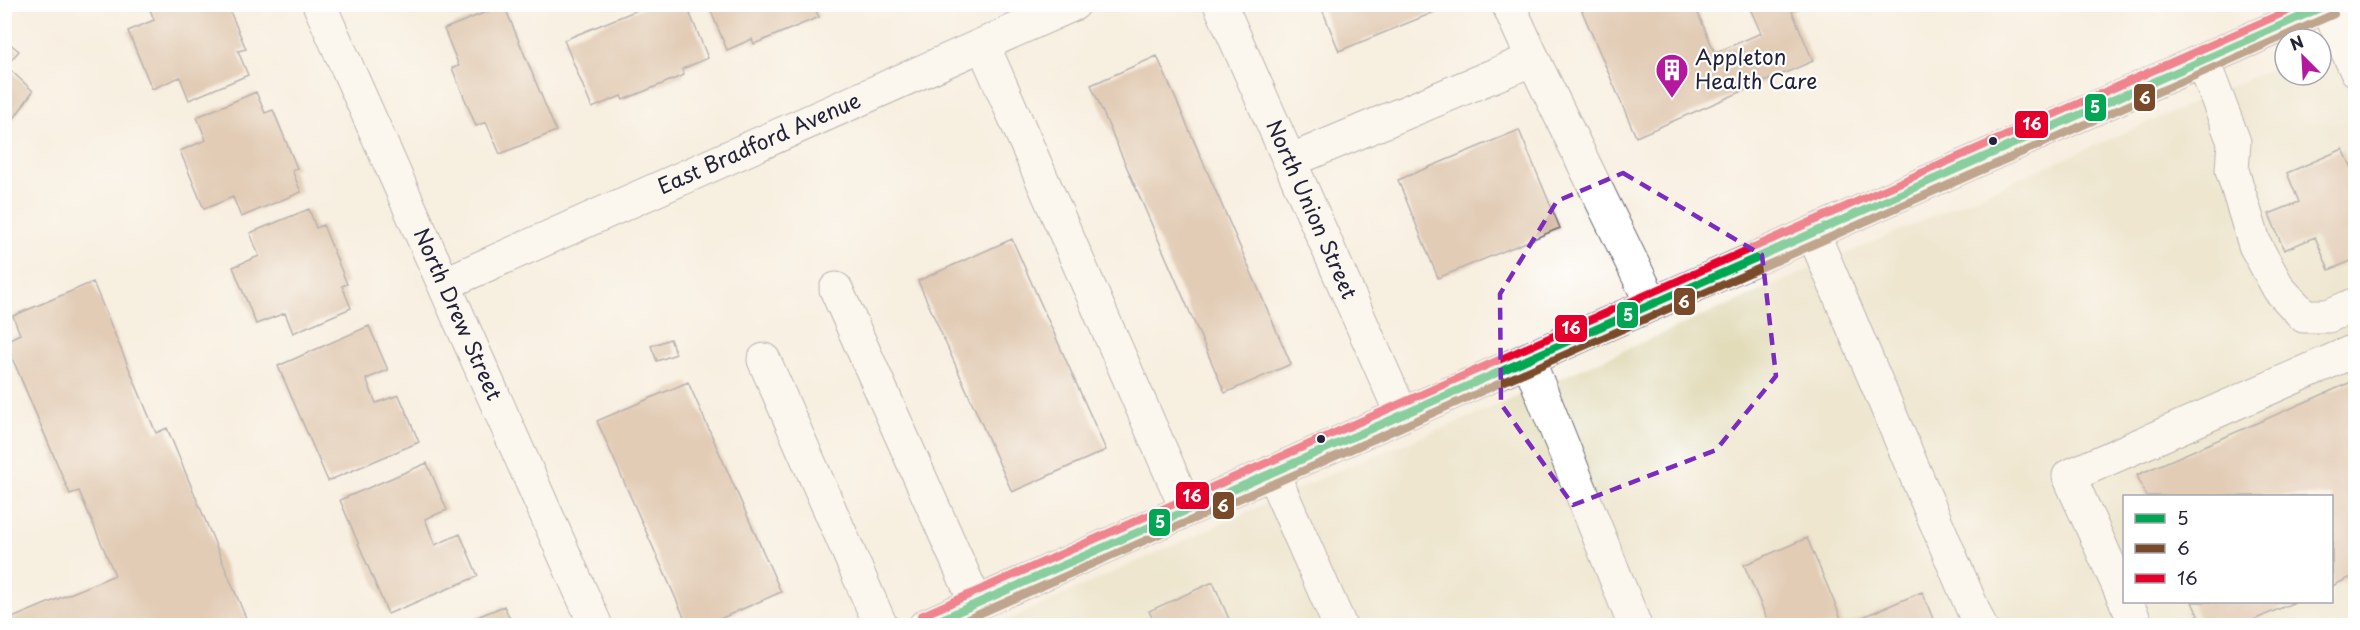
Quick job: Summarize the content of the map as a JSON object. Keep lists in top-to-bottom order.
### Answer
{
  "streets": {
    "street": ["East Bradford Avenue", "North Union Street", "North Drew Street"]
  },
  "crossings": [
    ["East Bradford Avenue", "North Drew Street"]
  ],
  "places": {
    "building": ["Appleton Health Care"]
  },
  "lines": ["transit line 5", "transit line 16", "transit line 6"],
  "legend": ["5", "6", "16"],
  "north": "top left"
}
